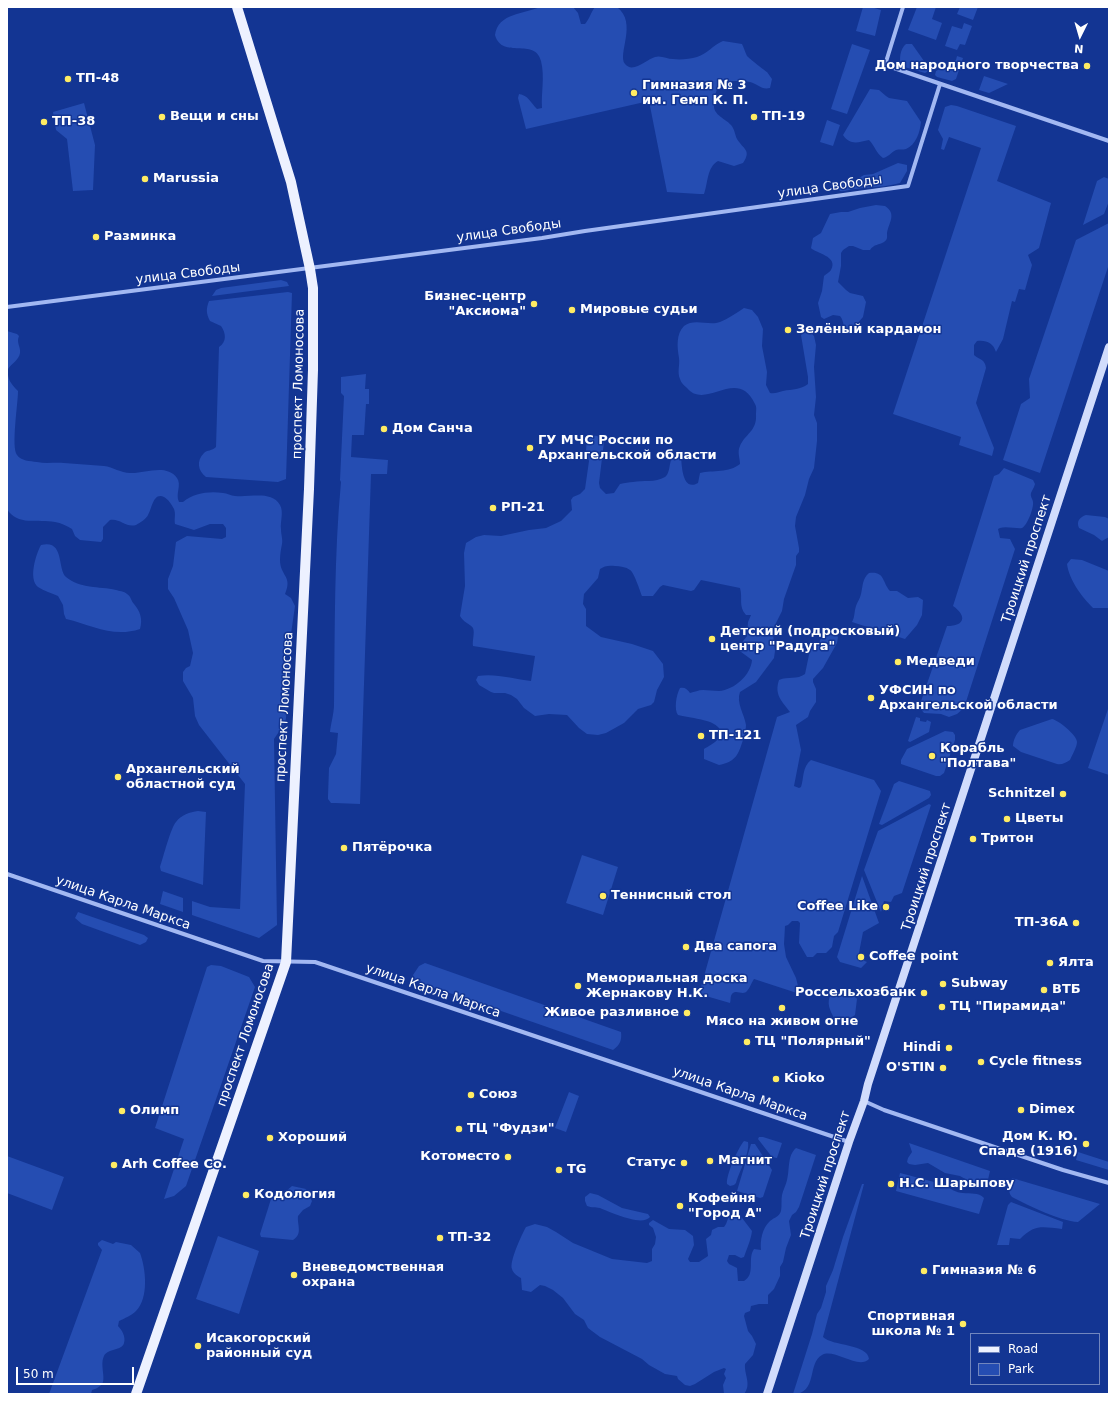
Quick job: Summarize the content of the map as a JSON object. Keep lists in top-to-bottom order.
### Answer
{
  "streets": {
    "main road": ["проспект Ломоносова", "Троицкий проспект"],
    "street": ["улица Свободы", "улица Карла Маркса"]
  },
  "crossings": [
    ["улица Свободы", "проспект Ломоносова"],
    ["проспект Ломоносова", "улица Карла Маркса"],
    ["Троицкий проспект", "улица Карла Маркса"]
  ],
  "places": [
    "Дом народного творчества",
    "ТП-48",
    "Гимназия № 3 им. Гемп К. П.",
    "Вещи и сны",
    "ТП-19",
    "ТП-38",
    "Marussia",
    "Разминка",
    "Бизнес-центр \"Аксиома\"",
    "Мировые судьи",
    "Зелёный кардамон",
    "Дом Санча",
    "ГУ МЧС России по Архангельской области",
    "РП-21",
    "Детский (подросковый) центр \"Радуга\"",
    "Медведи",
    "УФСИН по Архангельской области",
    "ТП-121",
    "Корабль \"Полтава\"",
    "Архангельский областной суд",
    "Schnitzel",
    "Цветы",
    "Тритон",
    "Пятёрочка",
    "Теннисный стол",
    "Coffee Like",
    "ТП-36А",
    "Два сапога",
    "Coffee point",
    "Ялта",
    "Subway",
    "Мемориальная доска Жернакову Н.К.",
    "ВТБ",
    "Россельхозбанк",
    "ТЦ \"Пирамида\"",
    "Мясо на живом огне",
    "Живое разливное",
    "ТЦ \"Полярный\"",
    "Hindi",
    "Cycle fitness",
    "O'STIN",
    "Kioko",
    "Союз",
    "Dimex",
    "Олимп",
    "ТЦ \"Фудзи\"",
    "Хороший",
    "Дом К. Ю. Спаде (1916)",
    "Котоместо",
    "Магнит",
    "Статус",
    "Arh Coffee Co.",
    "TG",
    "Н.С. Шарыпову",
    "Кодология",
    "Кофейня \"Город А\"",
    "ТП-32",
    "Гимназия № 6",
    "Вневедомственная охрана",
    "Спортивная школа № 1",
    "Исакогорский районный суд"
  ],
  "legend": ["Road", "Park"],
  "scale_bar": "50 m",
  "north": "bottom"
}
